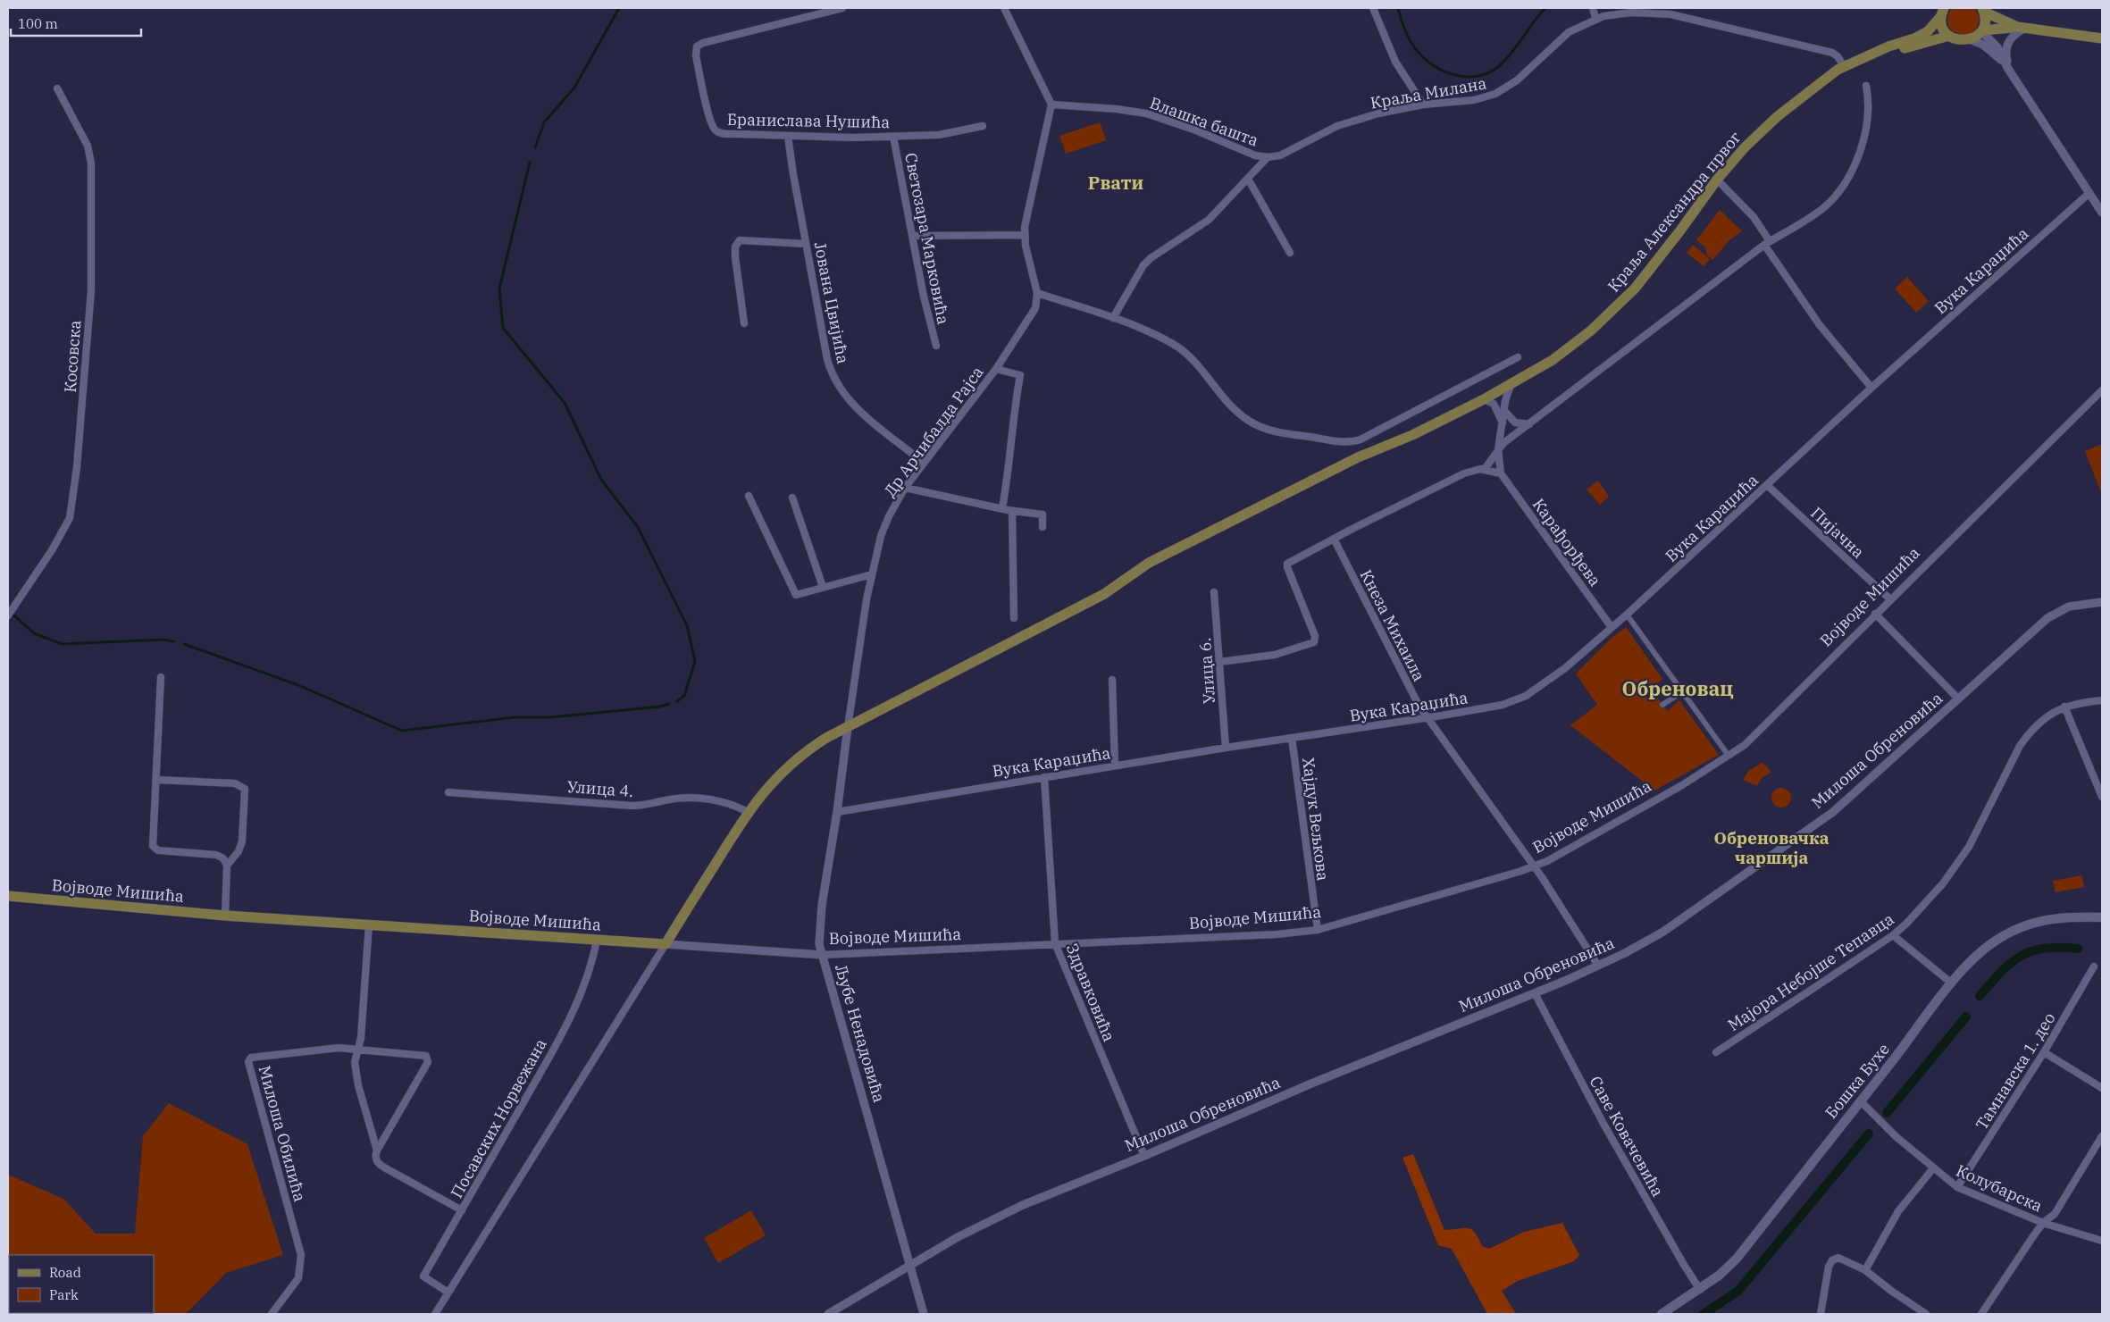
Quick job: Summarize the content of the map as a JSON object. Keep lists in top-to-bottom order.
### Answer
{
  "streets": {
    "main road": ["Краља Александра првог", "Војводе Мишића", "Бошка Бухе"],
    "street": [
      "Краља Милана",
      "Бранислава Нушића",
      "Влашка башта",
      "Светозара Марковића",
      "Вука Караџића",
      "Јована Цвијића",
      "Косовска",
      "Др Арчибалда Рајса",
      "Пијачна",
      "Карађорђева",
      "Кнеза Михаила",
      "Улица 6.",
      "Милоша Обреновића",
      "Улица 4.",
      "Хајдук Вељкова",
      "Мајора Небојше Тепавца",
      "Здравковића",
      "Љубе Ненадовића",
      "Тамнавска 1. део",
      "Посавских Норвежана",
      "Милоша Обилића",
      "Саве Ковачевића",
      "Колубарска"
    ]
  },
  "crossings": [
    ["Краља Милана", "Влашка башта"],
    ["Краља Милана", "Краља Александра првог"],
    ["Бранислава Нушића", "Светозара Марковића"],
    ["Бранислава Нушића", "Јована Цвијића"],
    ["Краља Александра првог", "Др Арчибалда Рајса"],
    ["Краља Александра првог", "Карађорђева"],
    ["Краља Александра првог", "Војводе Мишића"],
    ["Краља Александра првог", "Улица 4."],
    ["Краља Александра првог", "Љубе Ненадовића"],
    ["Вука Караџића", "Пијачна"],
    ["Вука Караџића", "Карађорђева"],
    ["Вука Караџића", "Кнеза Михаила"],
    ["Вука Караџића", "Улица 6."],
    ["Вука Караџића", "Хајдук Вељкова"],
    ["Вука Караџића", "Здравковића"],
    ["Вука Караџића", "Љубе Ненадовића"],
    ["Јована Цвијића", "Др Арчибалда Рајса"],
    ["Др Арчибалда Рајса", "Љубе Ненадовића"],
    ["Пијачна", "Војводе Мишића"],
    ["Војводе Мишића", "Кнеза Михаила"],
    ["Војводе Мишића", "Хајдук Вељкова"],
    ["Војводе Мишића", "Здравковића"],
    ["Војводе Мишића", "Љубе Ненадовића"],
    ["Војводе Мишића", "Посавских Норвежана"],
    ["Кнеза Михаила", "Милоша Обреновића"],
    ["Милоша Обреновића", "Здравковића"],
    ["Милоша Обреновића", "Љубе Ненадовића"],
    ["Милоша Обреновића", "Саве Ковачевића"],
    ["Тамнавска 1. део", "Колубарска"],
    ["Бошка Бухе", "Саве Ковачевића"],
    ["Бошка Бухе", "Колубарска"]
  ],
  "districts": ["Рвати", "Обреновац", "Обреновачка чаршија"],
  "legend": ["Road", "Park"],
  "scale_bar": "100 m"
}
